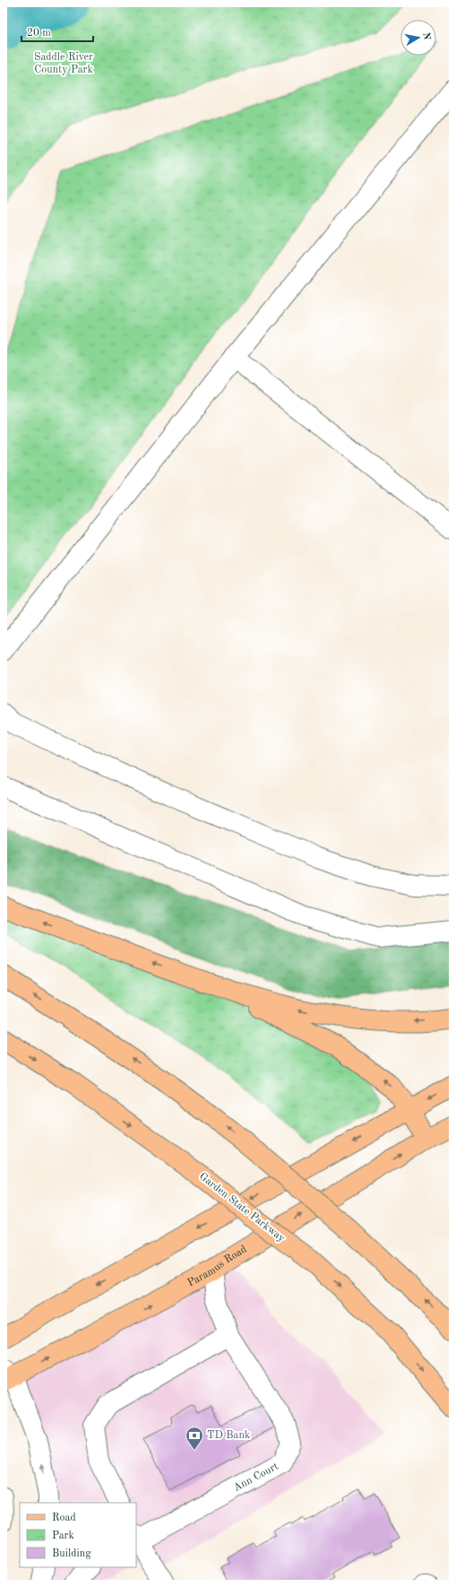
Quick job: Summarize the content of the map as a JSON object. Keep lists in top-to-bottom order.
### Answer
{
  "streets": {
    "main road": ["Garden State Parkway", "Paramus Road"],
    "street": ["Ann Court"]
  },
  "crossings": [
    ["Paramus Road", "Ann Court"]
  ],
  "parks": ["Saddle River County Park"],
  "places": {
    "bank": ["TD Bank"]
  },
  "legend": ["Road", "Park", "Building"],
  "scale_bar": "20 m",
  "north": "right"
}
